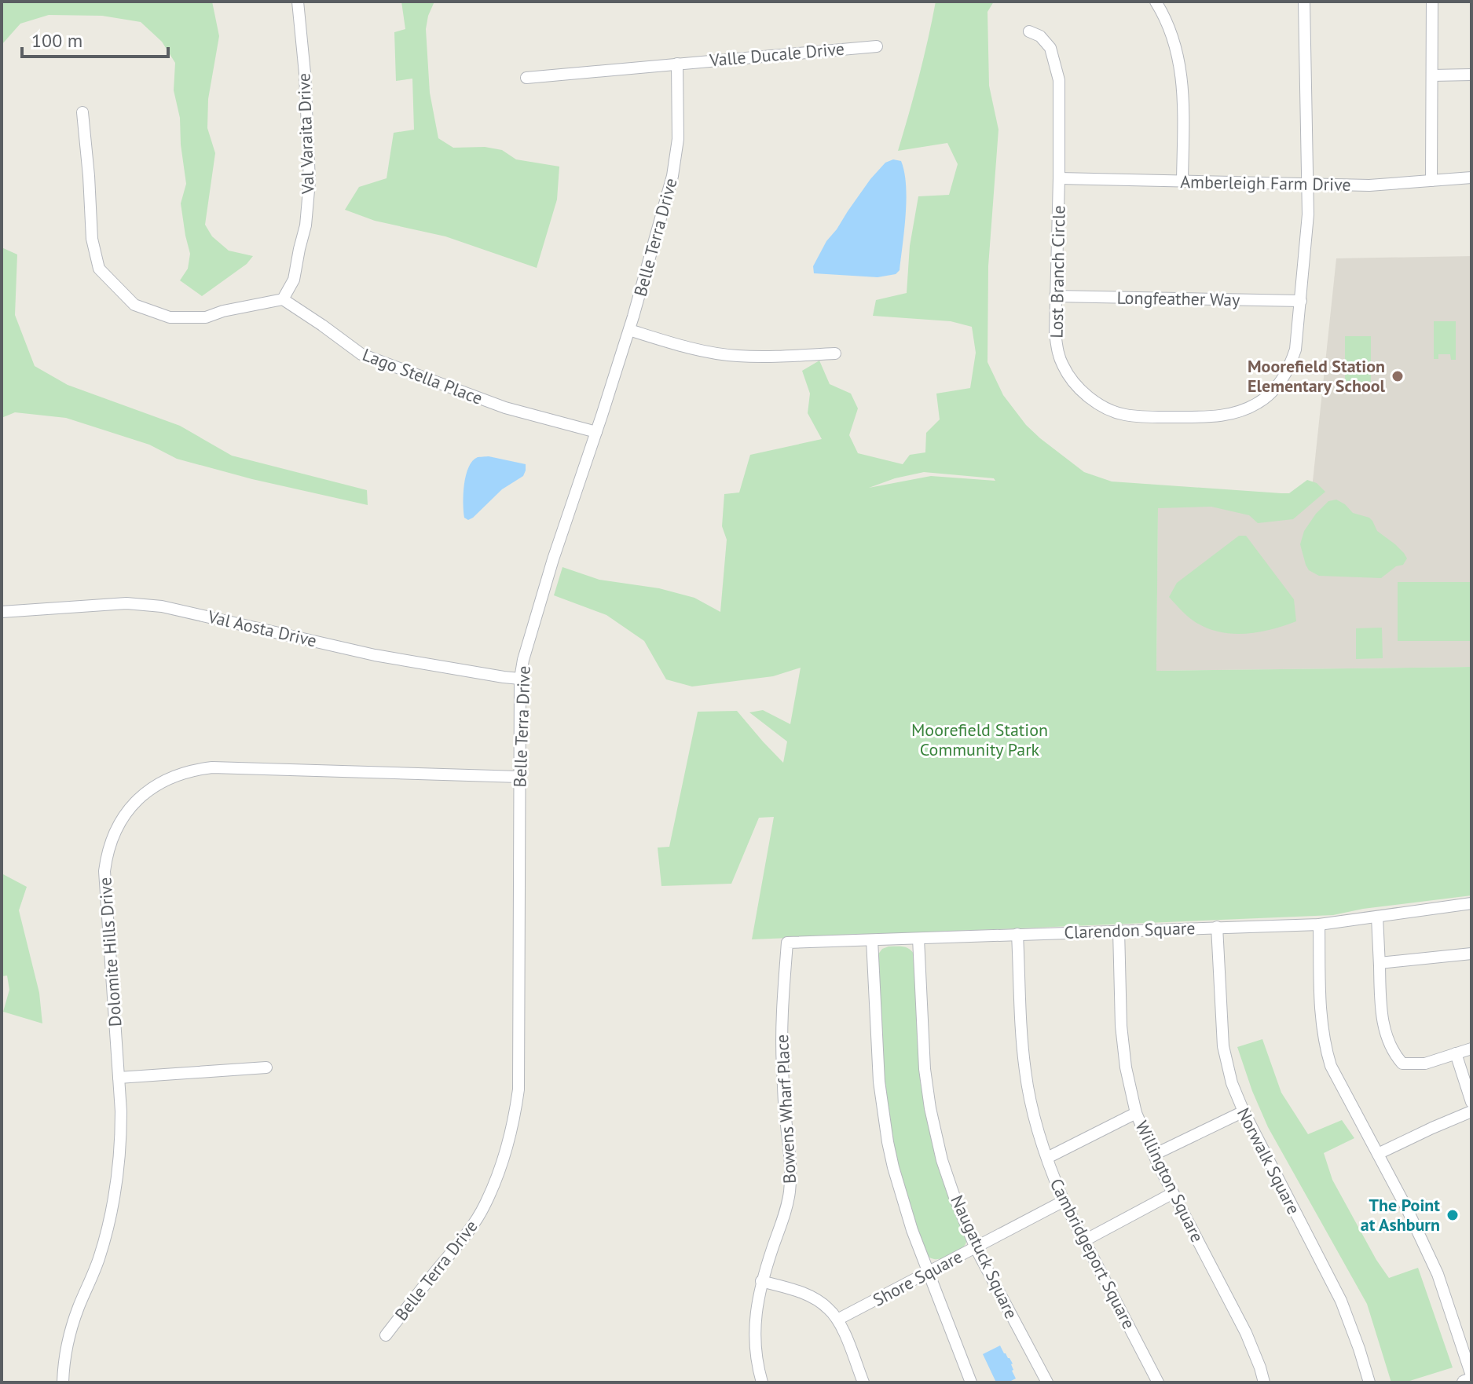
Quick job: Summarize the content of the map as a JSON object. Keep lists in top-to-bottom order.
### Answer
{
  "streets": {
    "street": [
      "Valle Ducale Drive",
      "Val Varaita Drive",
      "Amberleigh Farm Drive",
      "Belle Terra Drive",
      "Lost Branch Circle",
      "Longfeather Way",
      "Lago Stella Place",
      "Val Aosta Drive",
      "Clarendon Square",
      "Dolomite Hills Drive",
      "Bowens Wharf Place",
      "Norwalk Square",
      "Willington Square",
      "Cambridgeport Square",
      "Naugatuck Square",
      "Shore Square"
    ]
  },
  "crossings": [
    ["Valle Ducale Drive", "Belle Terra Drive"],
    ["Val Varaita Drive", "Lago Stella Place"],
    ["Amberleigh Farm Drive", "Lost Branch Circle"],
    ["Belle Terra Drive", "Lago Stella Place"],
    ["Belle Terra Drive", "Val Aosta Drive"],
    ["Belle Terra Drive", "Dolomite Hills Drive"],
    ["Lost Branch Circle", "Longfeather Way"],
    ["Clarendon Square", "Bowens Wharf Place"],
    ["Clarendon Square", "Norwalk Square"],
    ["Clarendon Square", "Willington Square"],
    ["Clarendon Square", "Cambridgeport Square"],
    ["Clarendon Square", "Naugatuck Square"],
    ["Cambridgeport Square", "Shore Square"],
    ["Naugatuck Square", "Shore Square"]
  ],
  "parks": ["Moorefield Station Community Park"],
  "places": ["Moorefield Station Elementary School", "The Point at Ashburn"],
  "scale_bar": "100 m"
}
